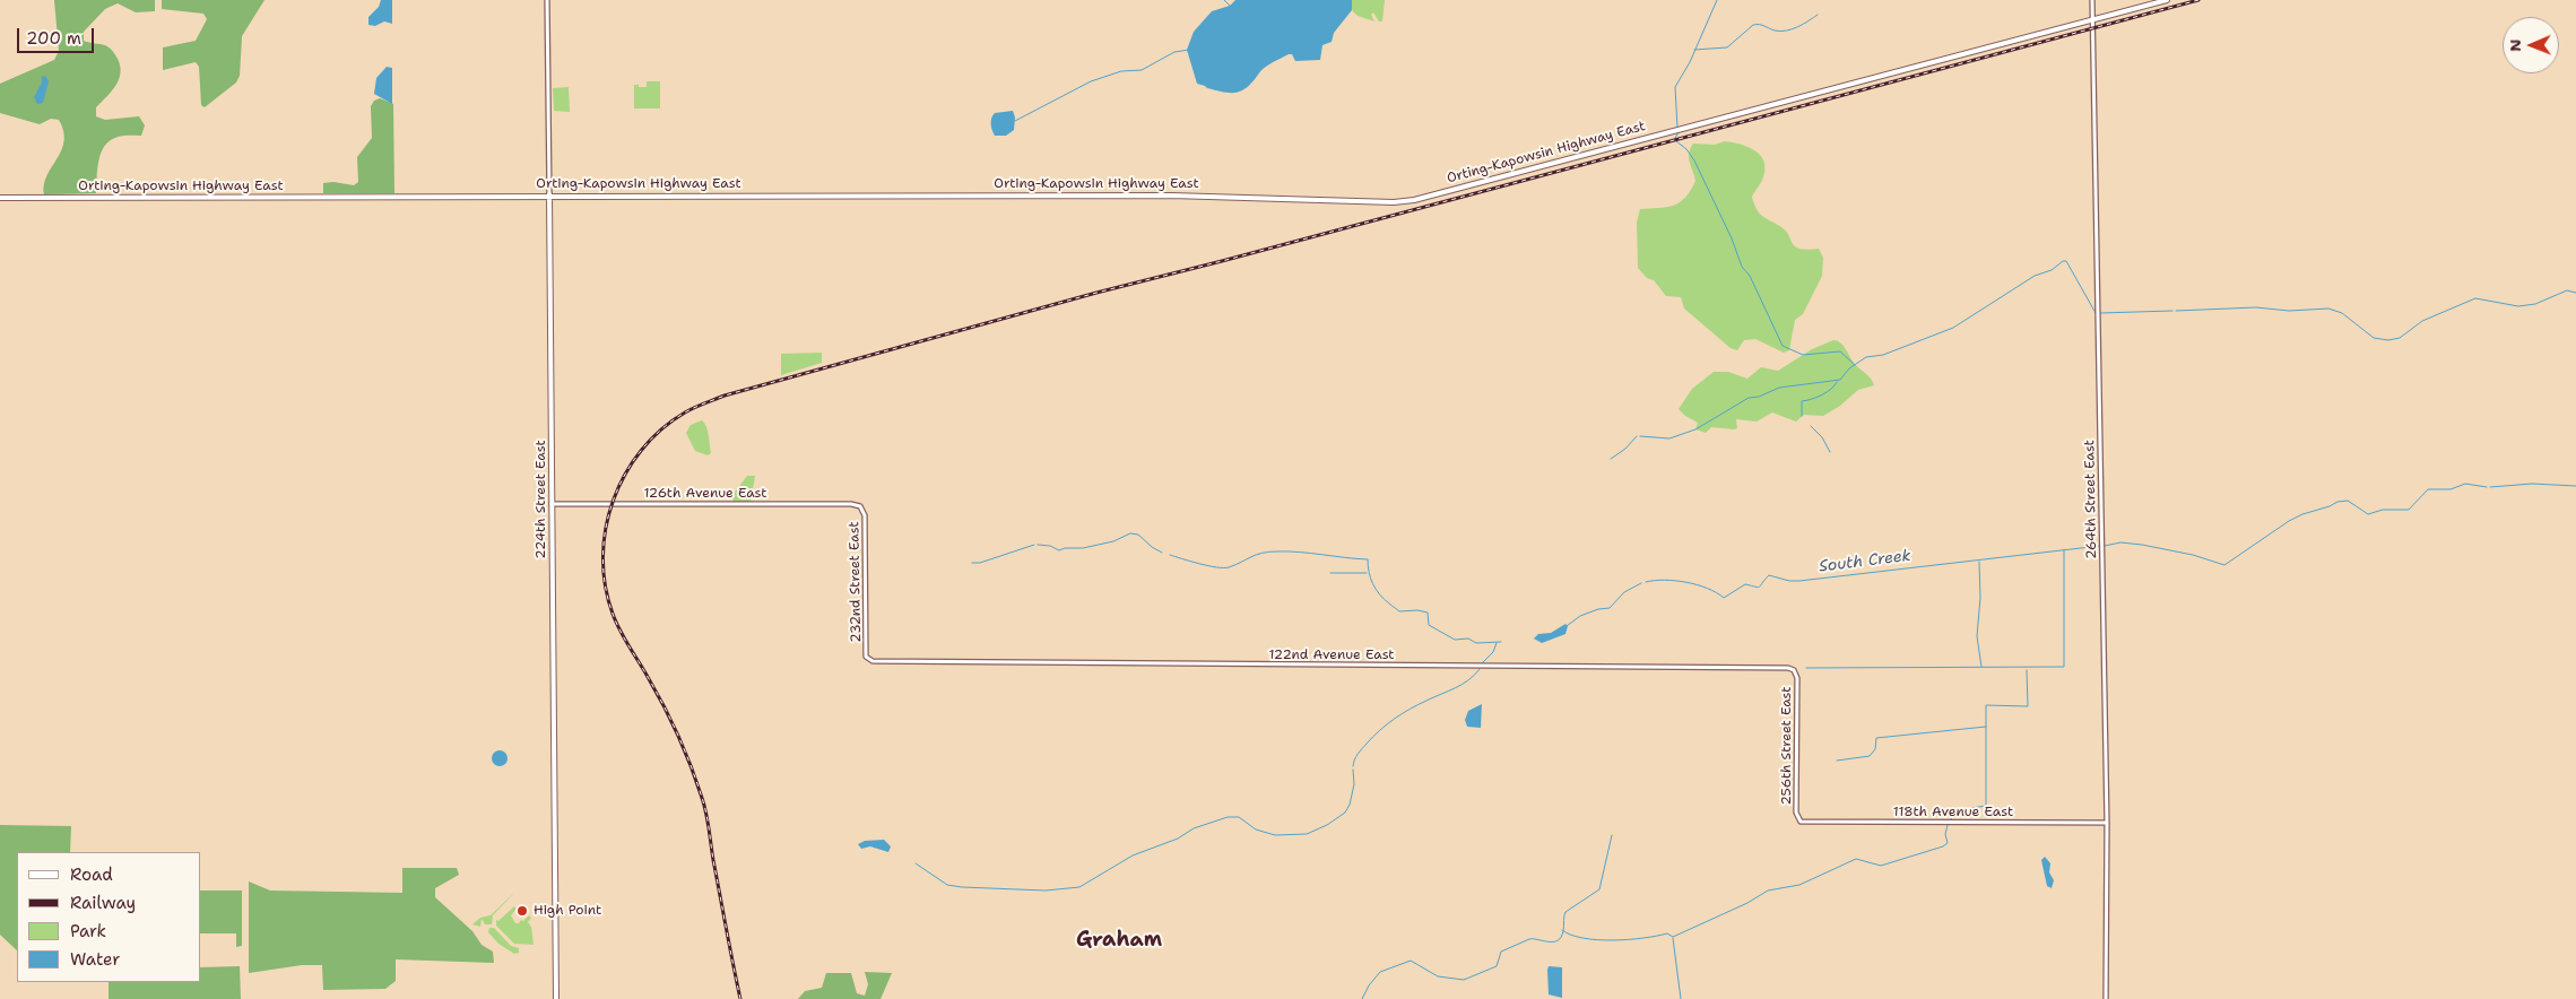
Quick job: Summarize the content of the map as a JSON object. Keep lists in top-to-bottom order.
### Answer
{
  "streets": {
    "main road": ["Orting-Kapowsin Highway East", "224th Street East"],
    "street": [
      "126th Avenue East",
      "264th Street East",
      "232nd Street East",
      "122nd Avenue East",
      "256th Street East",
      "118th Avenue East"
    ]
  },
  "crossings": [
    ["Orting-Kapowsin Highway East", "224th Street East"],
    ["Orting-Kapowsin Highway East", "264th Street East"],
    ["126th Avenue East", "224th Street East"],
    ["126th Avenue East", "232nd Street East"],
    ["264th Street East", "118th Avenue East"],
    ["232nd Street East", "122nd Avenue East"],
    ["122nd Avenue East", "256th Street East"],
    ["256th Street East", "118th Avenue East"]
  ],
  "districts": ["Graham"],
  "water": ["South Creek"],
  "places": ["High Point"],
  "legend": [
    "Road",
    "Railway",
    "Park",
    "Water"
  ],
  "scale_bar": "200 m",
  "north": "left"
}
